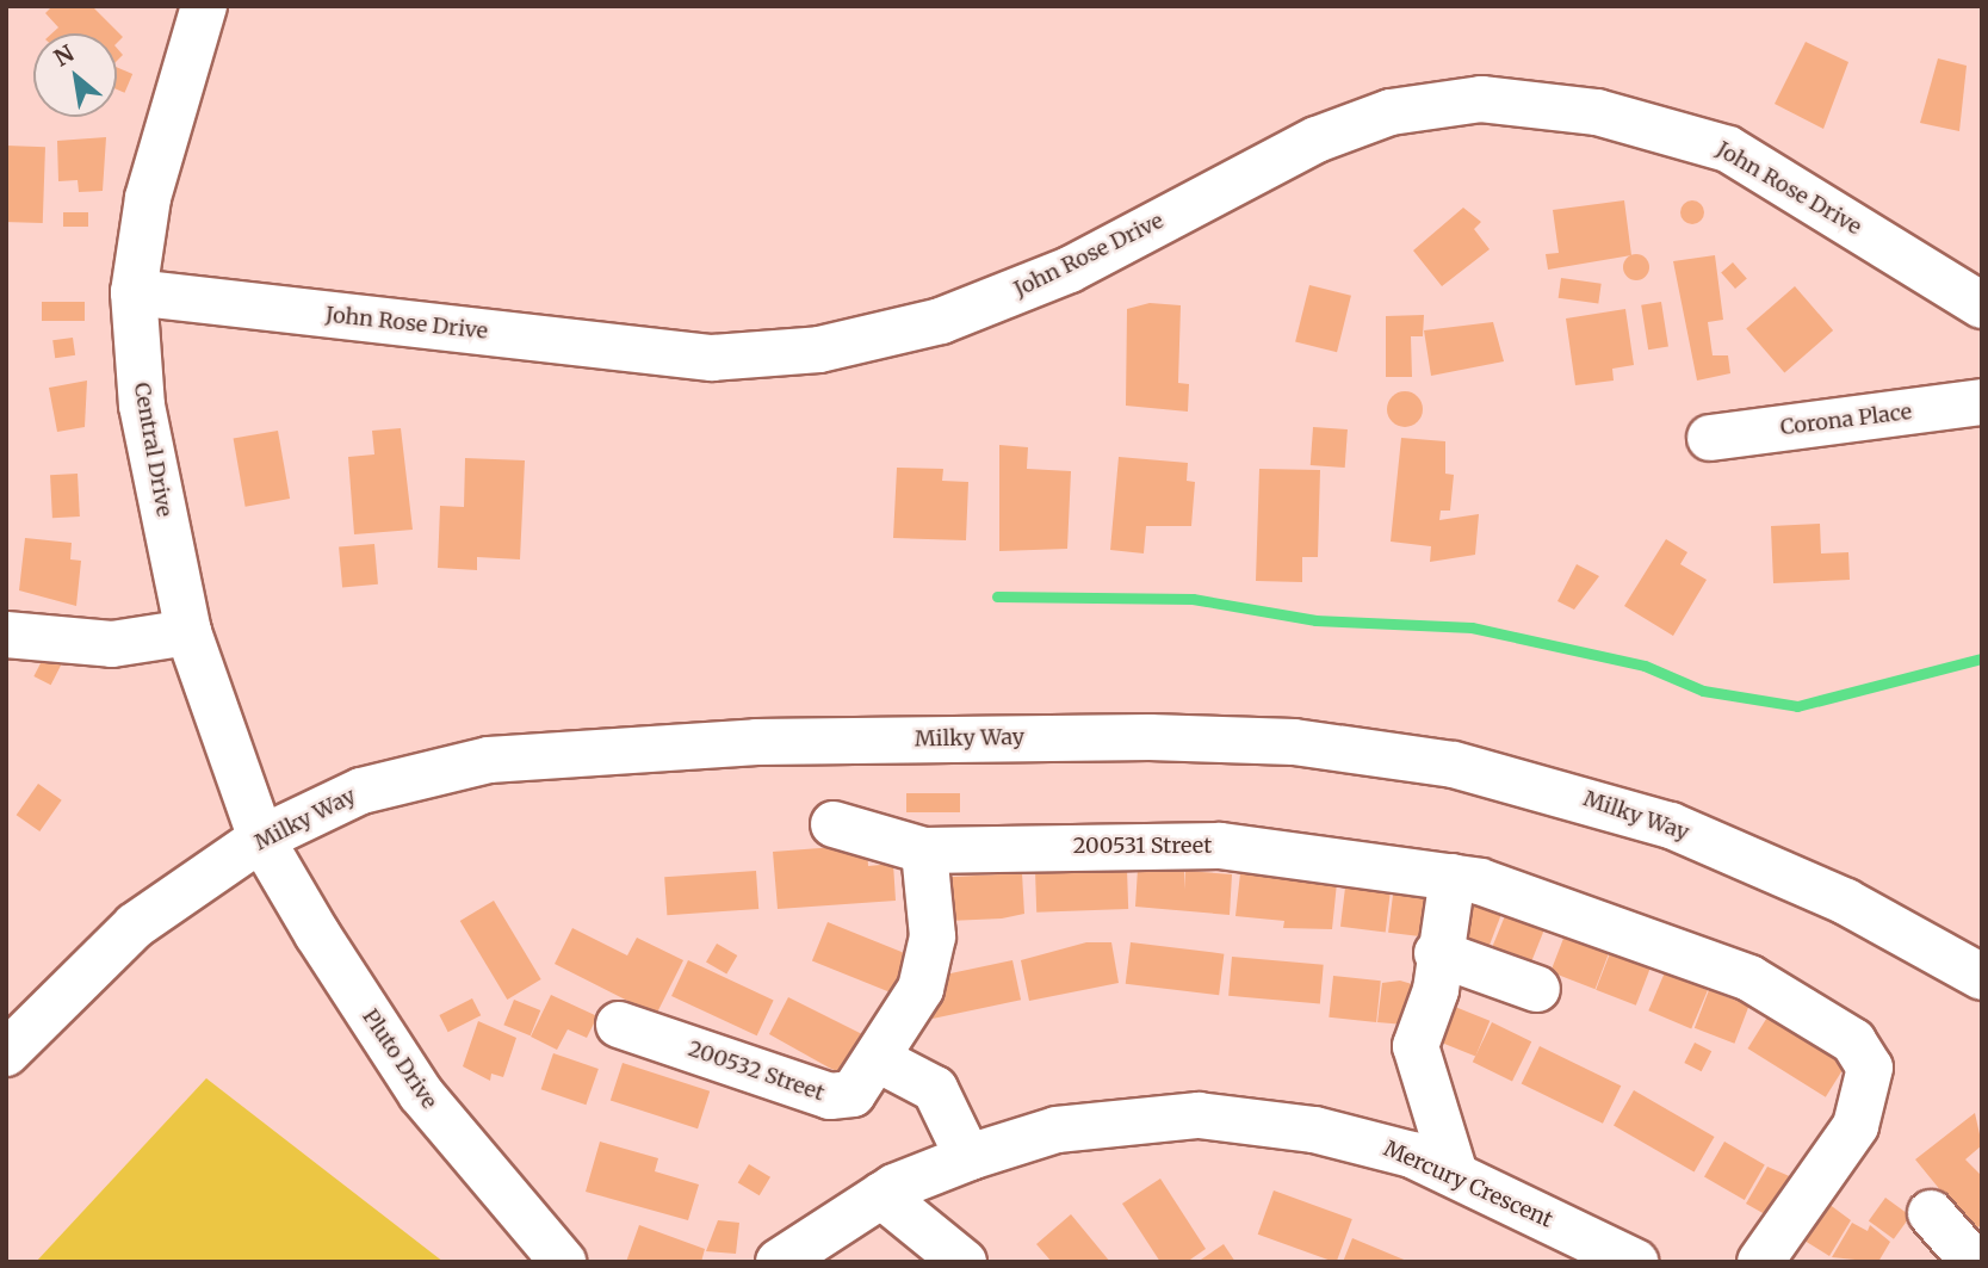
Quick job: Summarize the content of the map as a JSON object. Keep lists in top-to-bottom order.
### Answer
{
  "streets": {
    "street": [
      "John Rose Drive",
      "Corona Place",
      "Central Drive",
      "Milky Way",
      "200531 Street",
      "Pluto Drive",
      "200532 Street",
      "Mercury Crescent"
    ]
  },
  "crossings": [
    ["John Rose Drive", "Central Drive"],
    ["Central Drive", "Milky Way"],
    ["Central Drive", "Pluto Drive"],
    ["Milky Way", "Pluto Drive"],
    ["200531 Street", "200532 Street"]
  ],
  "north": "top left"
}
